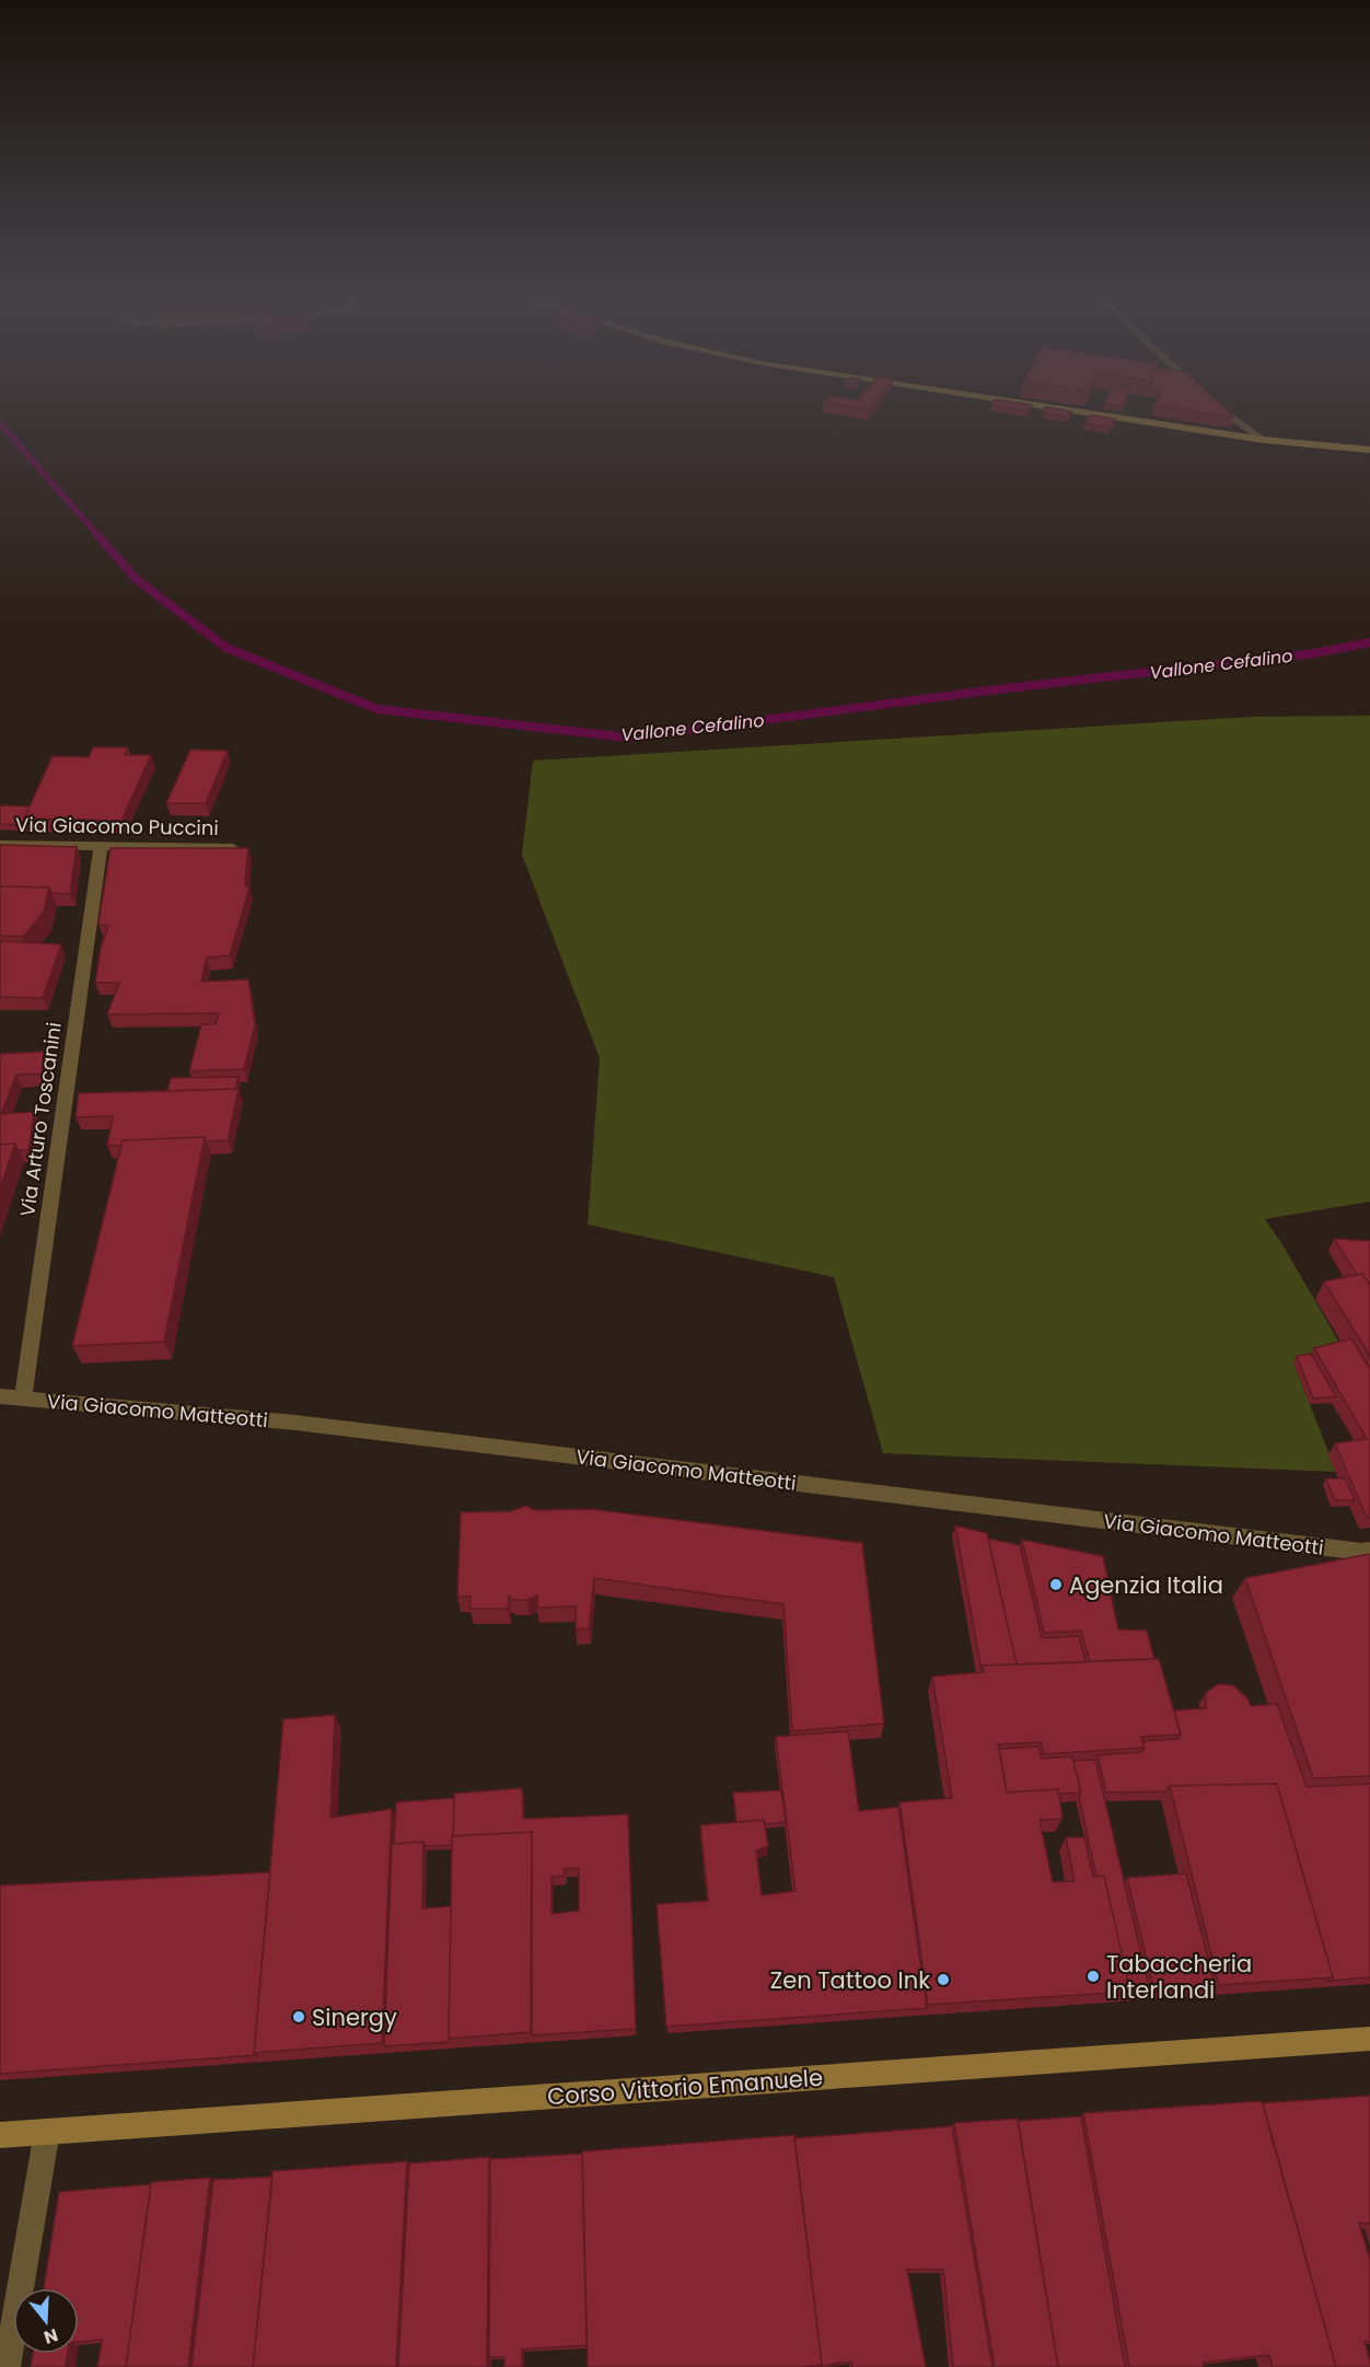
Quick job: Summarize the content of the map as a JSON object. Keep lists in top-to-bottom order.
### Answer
{
  "streets": {
    "main road": ["Corso Vittorio Emanuele"],
    "street": ["Via Giacomo Puccini", "Via Arturo Toscanini", "Via Giacomo Matteotti"]
  },
  "crossings": [
    ["Via Giacomo Puccini", "Via Arturo Toscanini"],
    ["Via Arturo Toscanini", "Via Giacomo Matteotti"]
  ],
  "water": ["Vallone Cefalino"],
  "places": [
    "Agenzia Italia",
    "Tabaccheria Interlandi",
    "Zen Tattoo Ink",
    "Sinergy"
  ],
  "north": "bottom"
}
